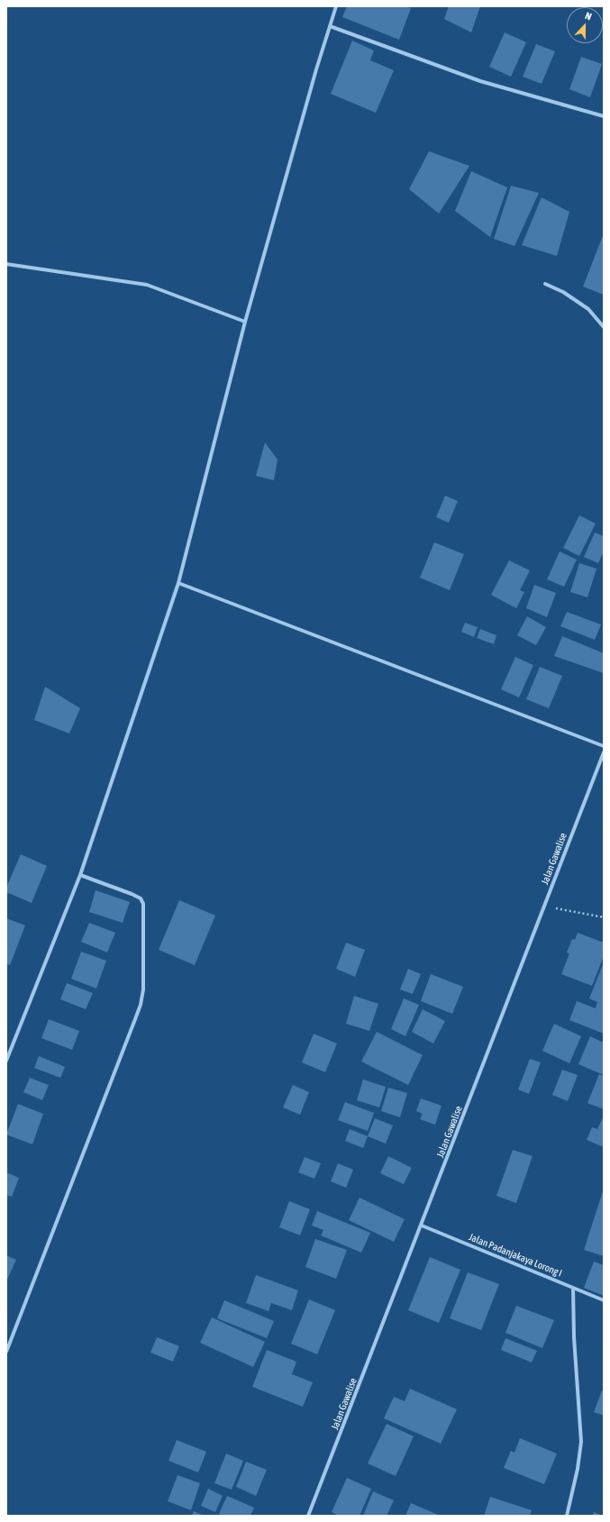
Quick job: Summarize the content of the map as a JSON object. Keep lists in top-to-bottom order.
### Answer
{
  "streets": {
    "street": ["Jalan Gawalise", "Jalan Padanjakaya Lorong I"]
  },
  "crossings": [
    ["Jalan Gawalise", "Jalan Padanjakaya Lorong I"]
  ],
  "north": "top"
}
